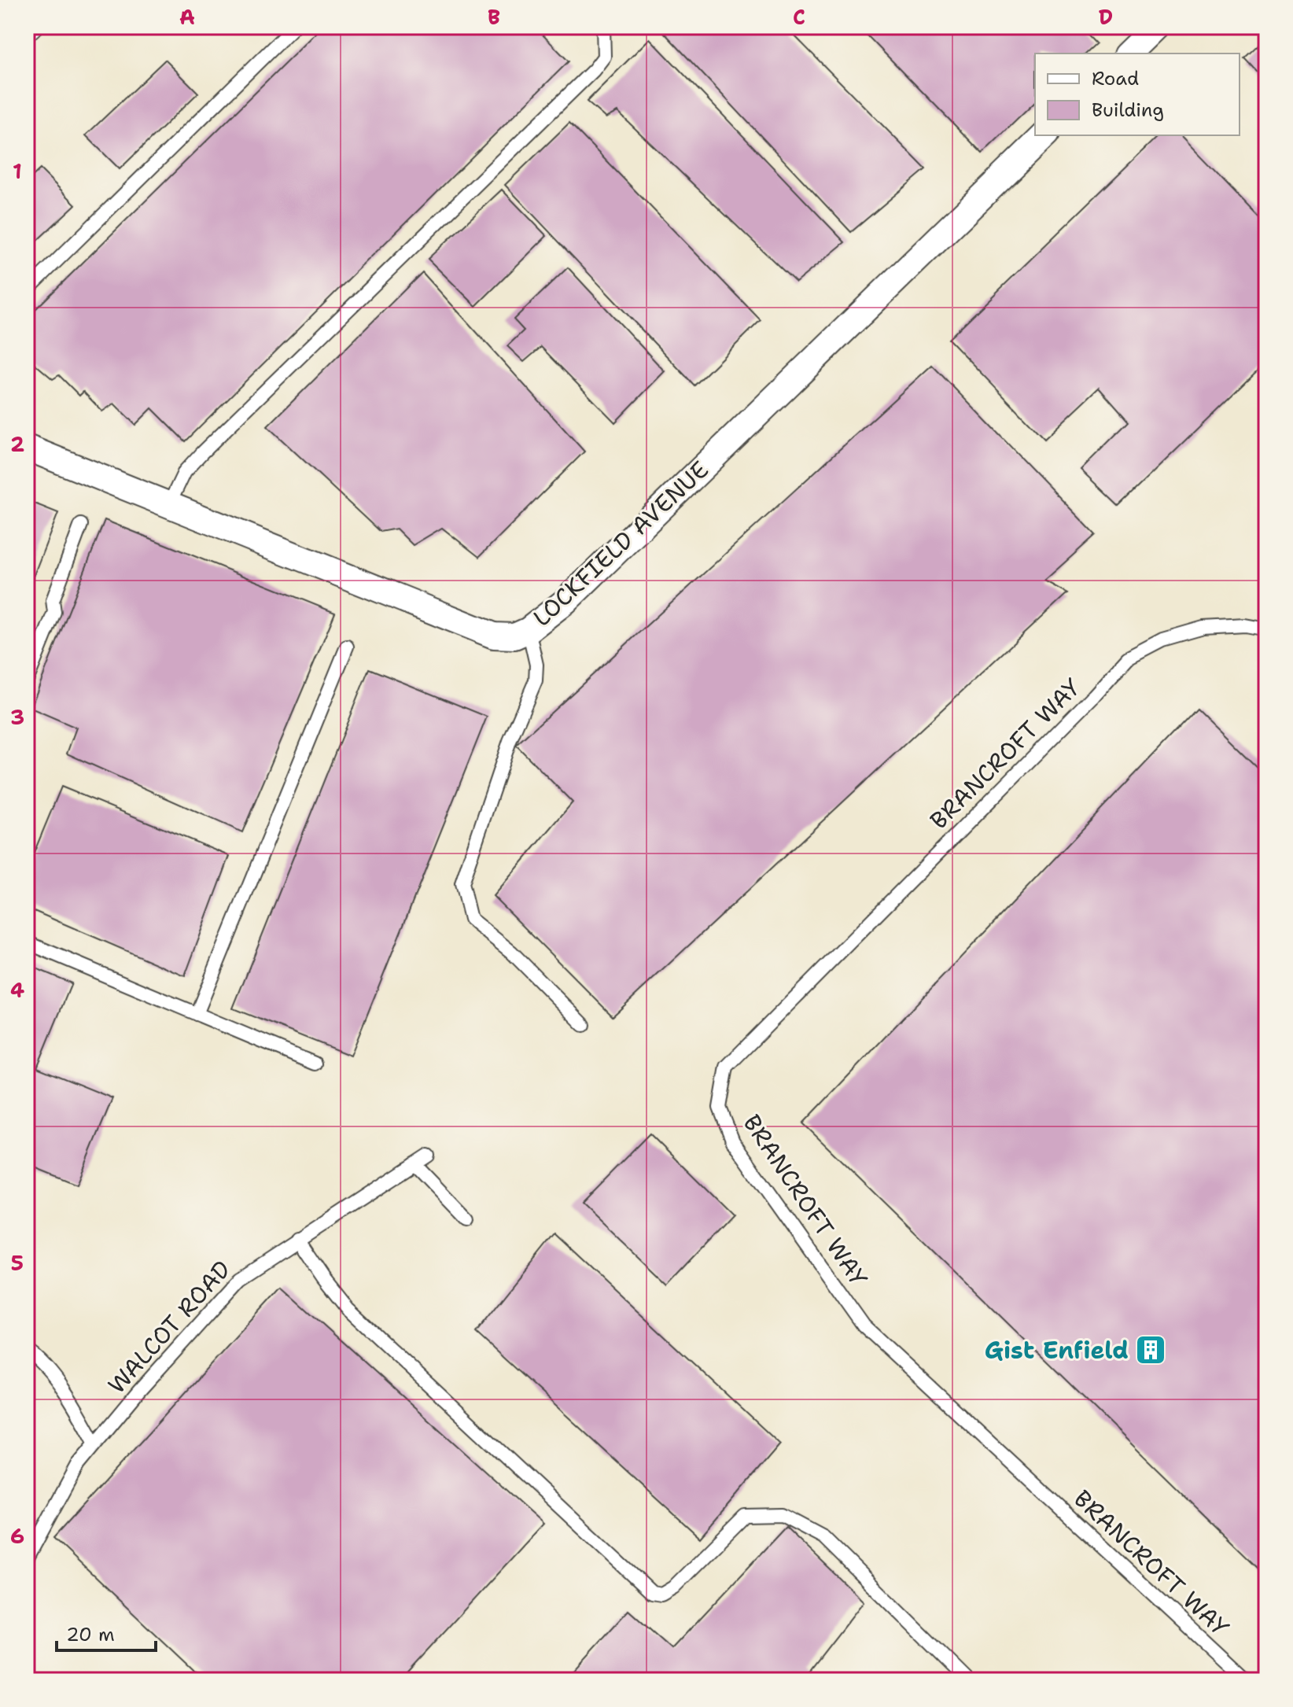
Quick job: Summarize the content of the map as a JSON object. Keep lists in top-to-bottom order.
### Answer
{
  "streets": {
    "street": ["LOCKFIELD AVENUE"],
    "lane": ["BRANCROFT WAY", "WALCOT ROAD"]
  },
  "places": {
    "building": ["Gist Enfield"]
  },
  "legend": ["Road", "Building"],
  "scale_bar": "20 m",
  "grid": {
    "columns": [
      "A",
      "B",
      "C",
      "D"
    ],
    "rows": [
      "1",
      "2",
      "3",
      "4",
      "5",
      "6"
    ]
  }
}
